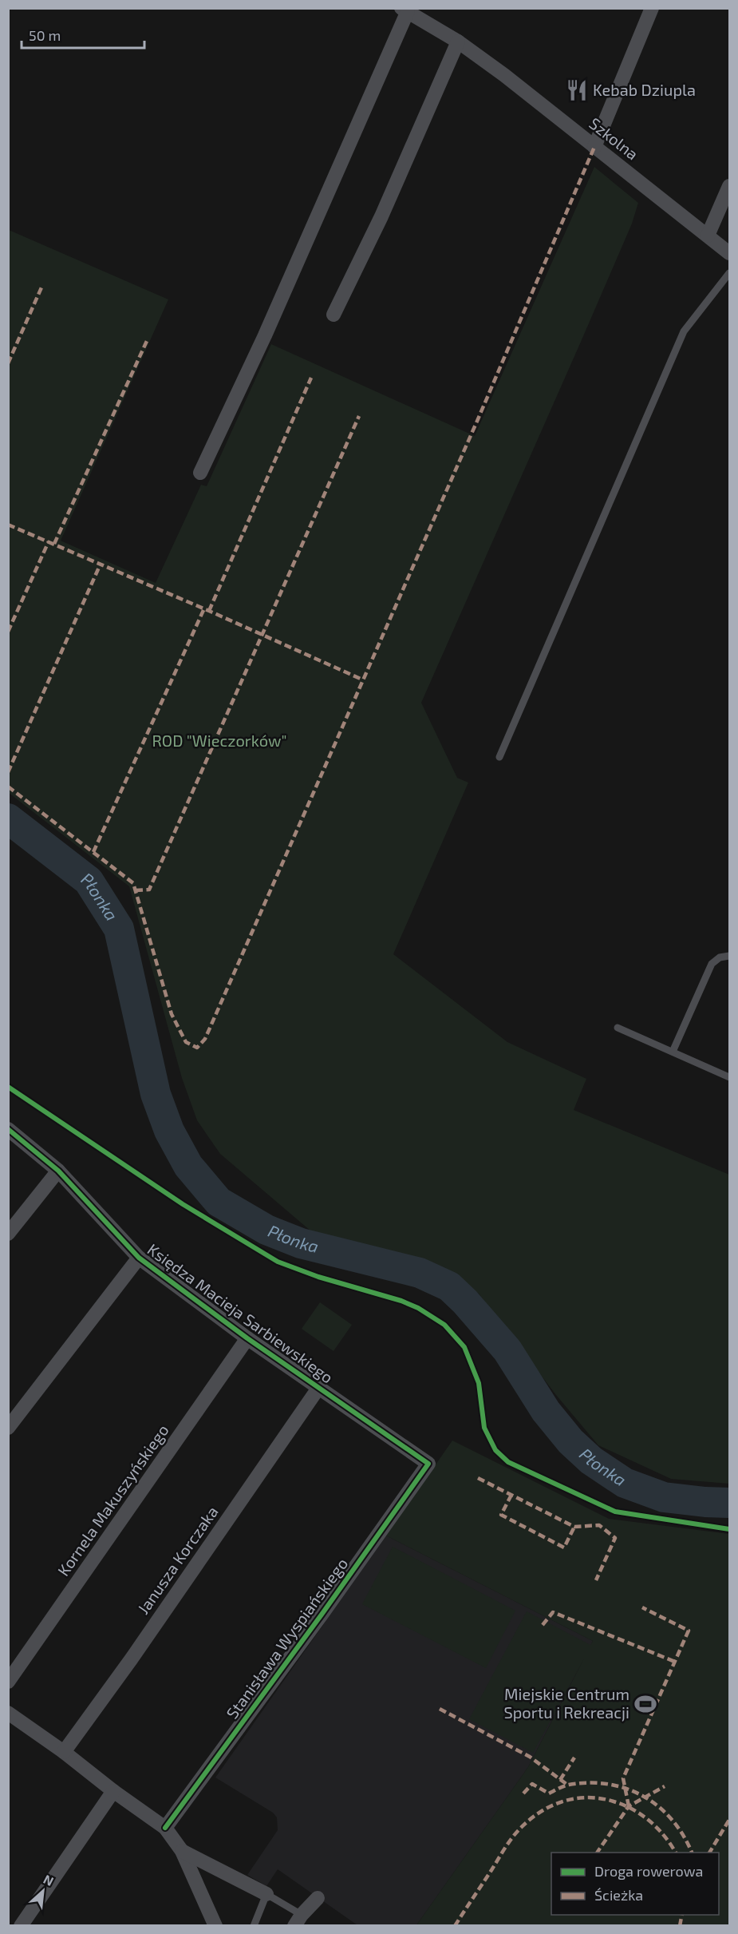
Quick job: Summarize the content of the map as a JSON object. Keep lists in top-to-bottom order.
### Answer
{
  "streets": {
    "street": [
      "Szkolna",
      "Księdza Macieja Sarbiewskiego",
      "Kornela Makuszyńskiego",
      "Janusza Korczaka",
      "Stanisława Wyspiańskiego"
    ]
  },
  "crossings": [
    ["Księdza Macieja Sarbiewskiego", "Kornela Makuszyńskiego"],
    ["Księdza Macieja Sarbiewskiego", "Janusza Korczaka"],
    ["Księdza Macieja Sarbiewskiego", "Stanisława Wyspiańskiego"]
  ],
  "water": ["Płonka"],
  "parks": ["ROD \"Wieczorków\""],
  "places": {
    "restaurant": ["Kebab Dziupla"],
    "sports": ["Miejskie Centrum Sportu i Rekreacji"]
  },
  "legend": ["Droga rowerowa", "Ścieżka"],
  "scale_bar": "50 m",
  "north": "top right"
}
